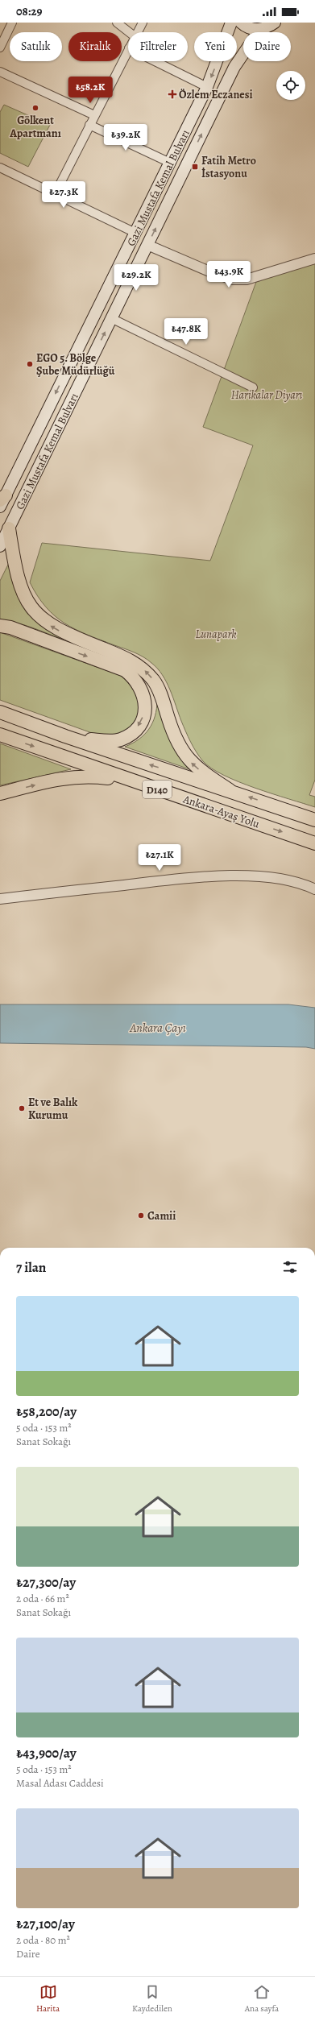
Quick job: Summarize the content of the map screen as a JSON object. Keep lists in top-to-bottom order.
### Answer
{
  "streets": {
    "highway": ["D140", "Ankara-Ayaş Yolu"],
    "main road": ["Gazi Mustafa Kemal Bulvarı"]
  },
  "water": ["Ankara Çayı"],
  "parks": ["Harikalar Diyarı", "Lunapark"],
  "places": {
    "health": ["Özlem Eczanesi"],
    "other": [
      "Gölkent Apartmanı",
      "EGO 5. Bölge Şube Müdürlüğü",
      "Et ve Balık Kurumu",
      "Camii"
    ],
    "transit": ["Fatih Metro İstasyonu"]
  },
  "page": {
    "status": "08:29",
    "chip": [
      "Satılık",
      "Kiralık",
      "Filtreler",
      "Yeni",
      "Daire"
    ],
    "price": [
      "₺58.2K",
      "₺39.2K",
      "₺27.3K",
      "₺43.9K",
      "₺29.2K",
      "₺47.8K",
      "₺27.1K"
    ],
    "heading": "7 ilan",
    "list": [
      {
        "name": "₺58,200/ay",
        "note": "5 oda · 153 m² · Sanat Sokağı"
      },
      {
        "name": "₺27,300/ay",
        "note": "2 oda · 66 m² · Sanat Sokağı"
      },
      {
        "name": "₺43,900/ay",
        "note": "5 oda · 153 m² · Masal Adası Caddesi"
      },
      {
        "name": "₺27,100/ay",
        "note": "2 oda · 80 m² · Daire"
      }
    ],
    "tabs": ["Harita", "Kaydedilen", "Ana sayfa"]
  }
}
